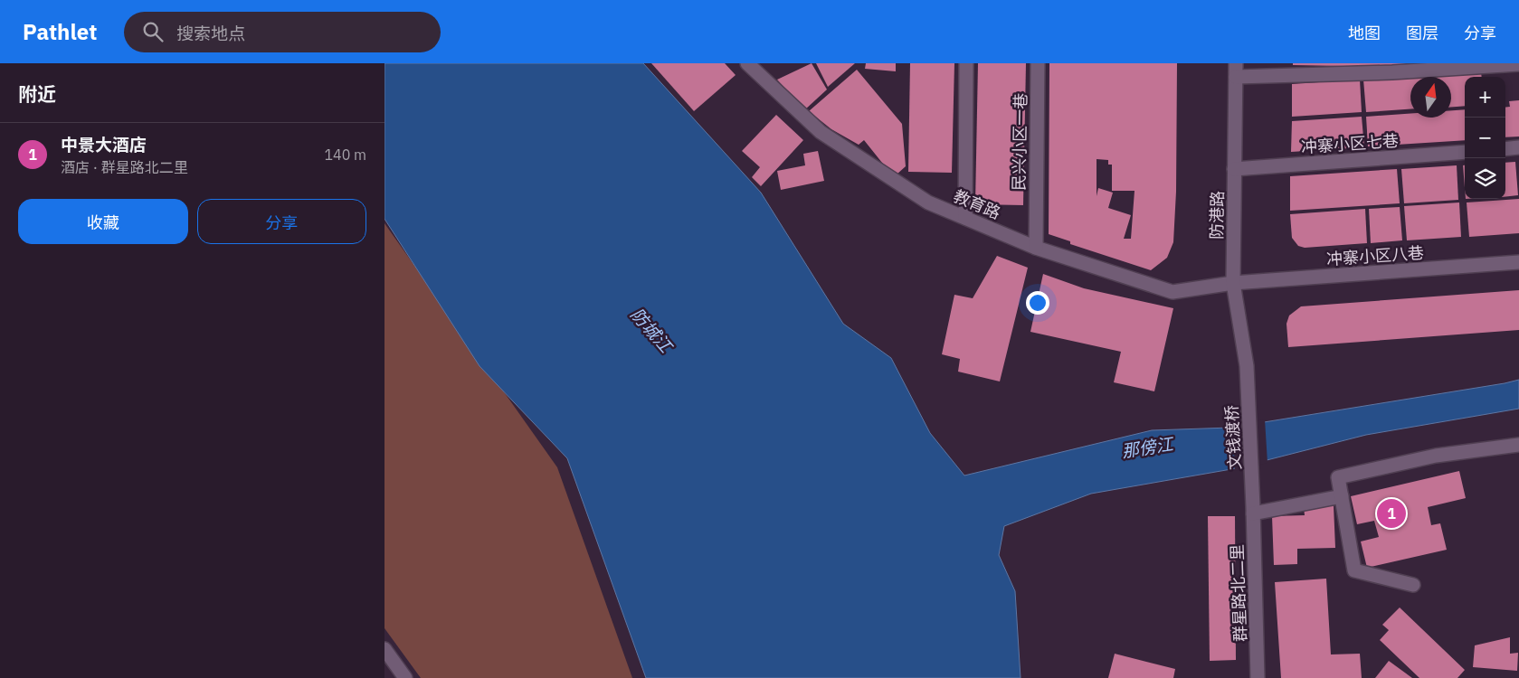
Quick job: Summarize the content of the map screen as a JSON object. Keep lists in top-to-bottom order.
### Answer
{
  "streets": {
    "street": [
      "民兴小区一巷",
      "冲寨小区七巷",
      "教育路",
      "防港路",
      "冲寨小区八巷",
      "文钱渡桥",
      "群星路北二里"
    ]
  },
  "crossings": [
    ["民兴小区一巷", "教育路"],
    ["冲寨小区七巷", "防港路"],
    ["教育路", "防港路"],
    ["教育路", "冲寨小区八巷"],
    ["防港路", "冲寨小区八巷"],
    ["防港路", "文钱渡桥"],
    ["文钱渡桥", "群星路北二里"]
  ],
  "water": ["防城江", "那傍江"],
  "north": "top",
  "page": {
    "header": "Pathlet",
    "search": "搜索地点",
    "nav": ["地图", "图层", "分享"],
    "heading": "附近",
    "map_buttons": ["+", "−"],
    "list": [
      {
        "mark": "1",
        "name": "中景大酒店",
        "note": "酒店 · 群星路北二里",
        "value": "140 m"
      }
    ],
    "buttons": ["收藏", "分享"],
    "pins": "1"
  }
}
